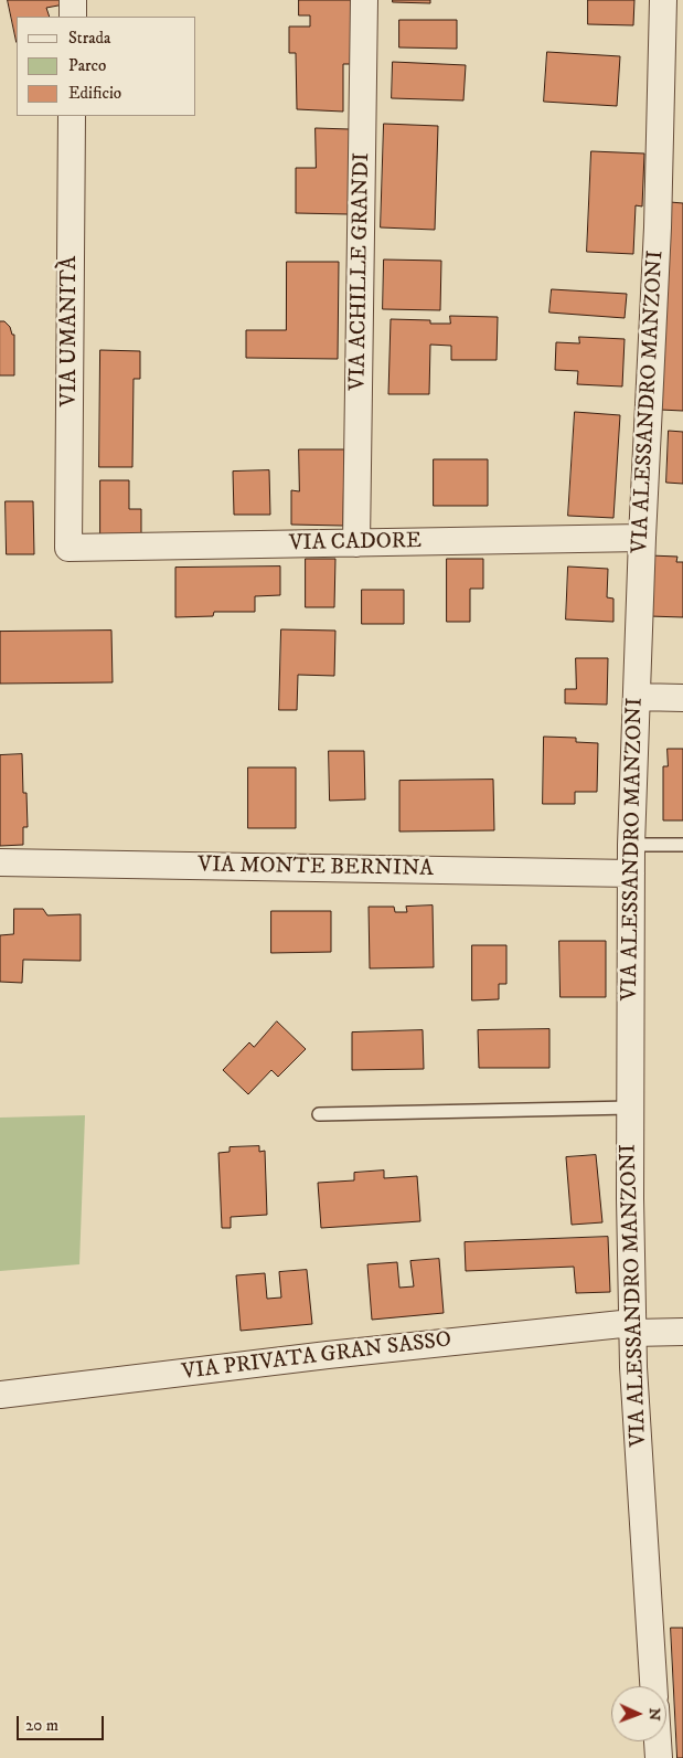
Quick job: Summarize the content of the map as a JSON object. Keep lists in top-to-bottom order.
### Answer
{
  "streets": {
    "street": [
      "VIA ACHILLE GRANDI",
      "VIA UMANITÀ",
      "VIA ALESSANDRO MANZONI",
      "VIA CADORE",
      "VIA MONTE BERNINA",
      "VIA PRIVATA GRAN SASSO"
    ]
  },
  "crossings": [
    ["VIA ACHILLE GRANDI", "VIA CADORE"],
    ["VIA UMANITÀ", "VIA CADORE"],
    ["VIA ALESSANDRO MANZONI", "VIA CADORE"],
    ["VIA ALESSANDRO MANZONI", "VIA MONTE BERNINA"],
    ["VIA ALESSANDRO MANZONI", "VIA PRIVATA GRAN SASSO"]
  ],
  "legend": ["Strada", "Parco", "Edificio"],
  "scale_bar": "20 m",
  "north": "right"
}
